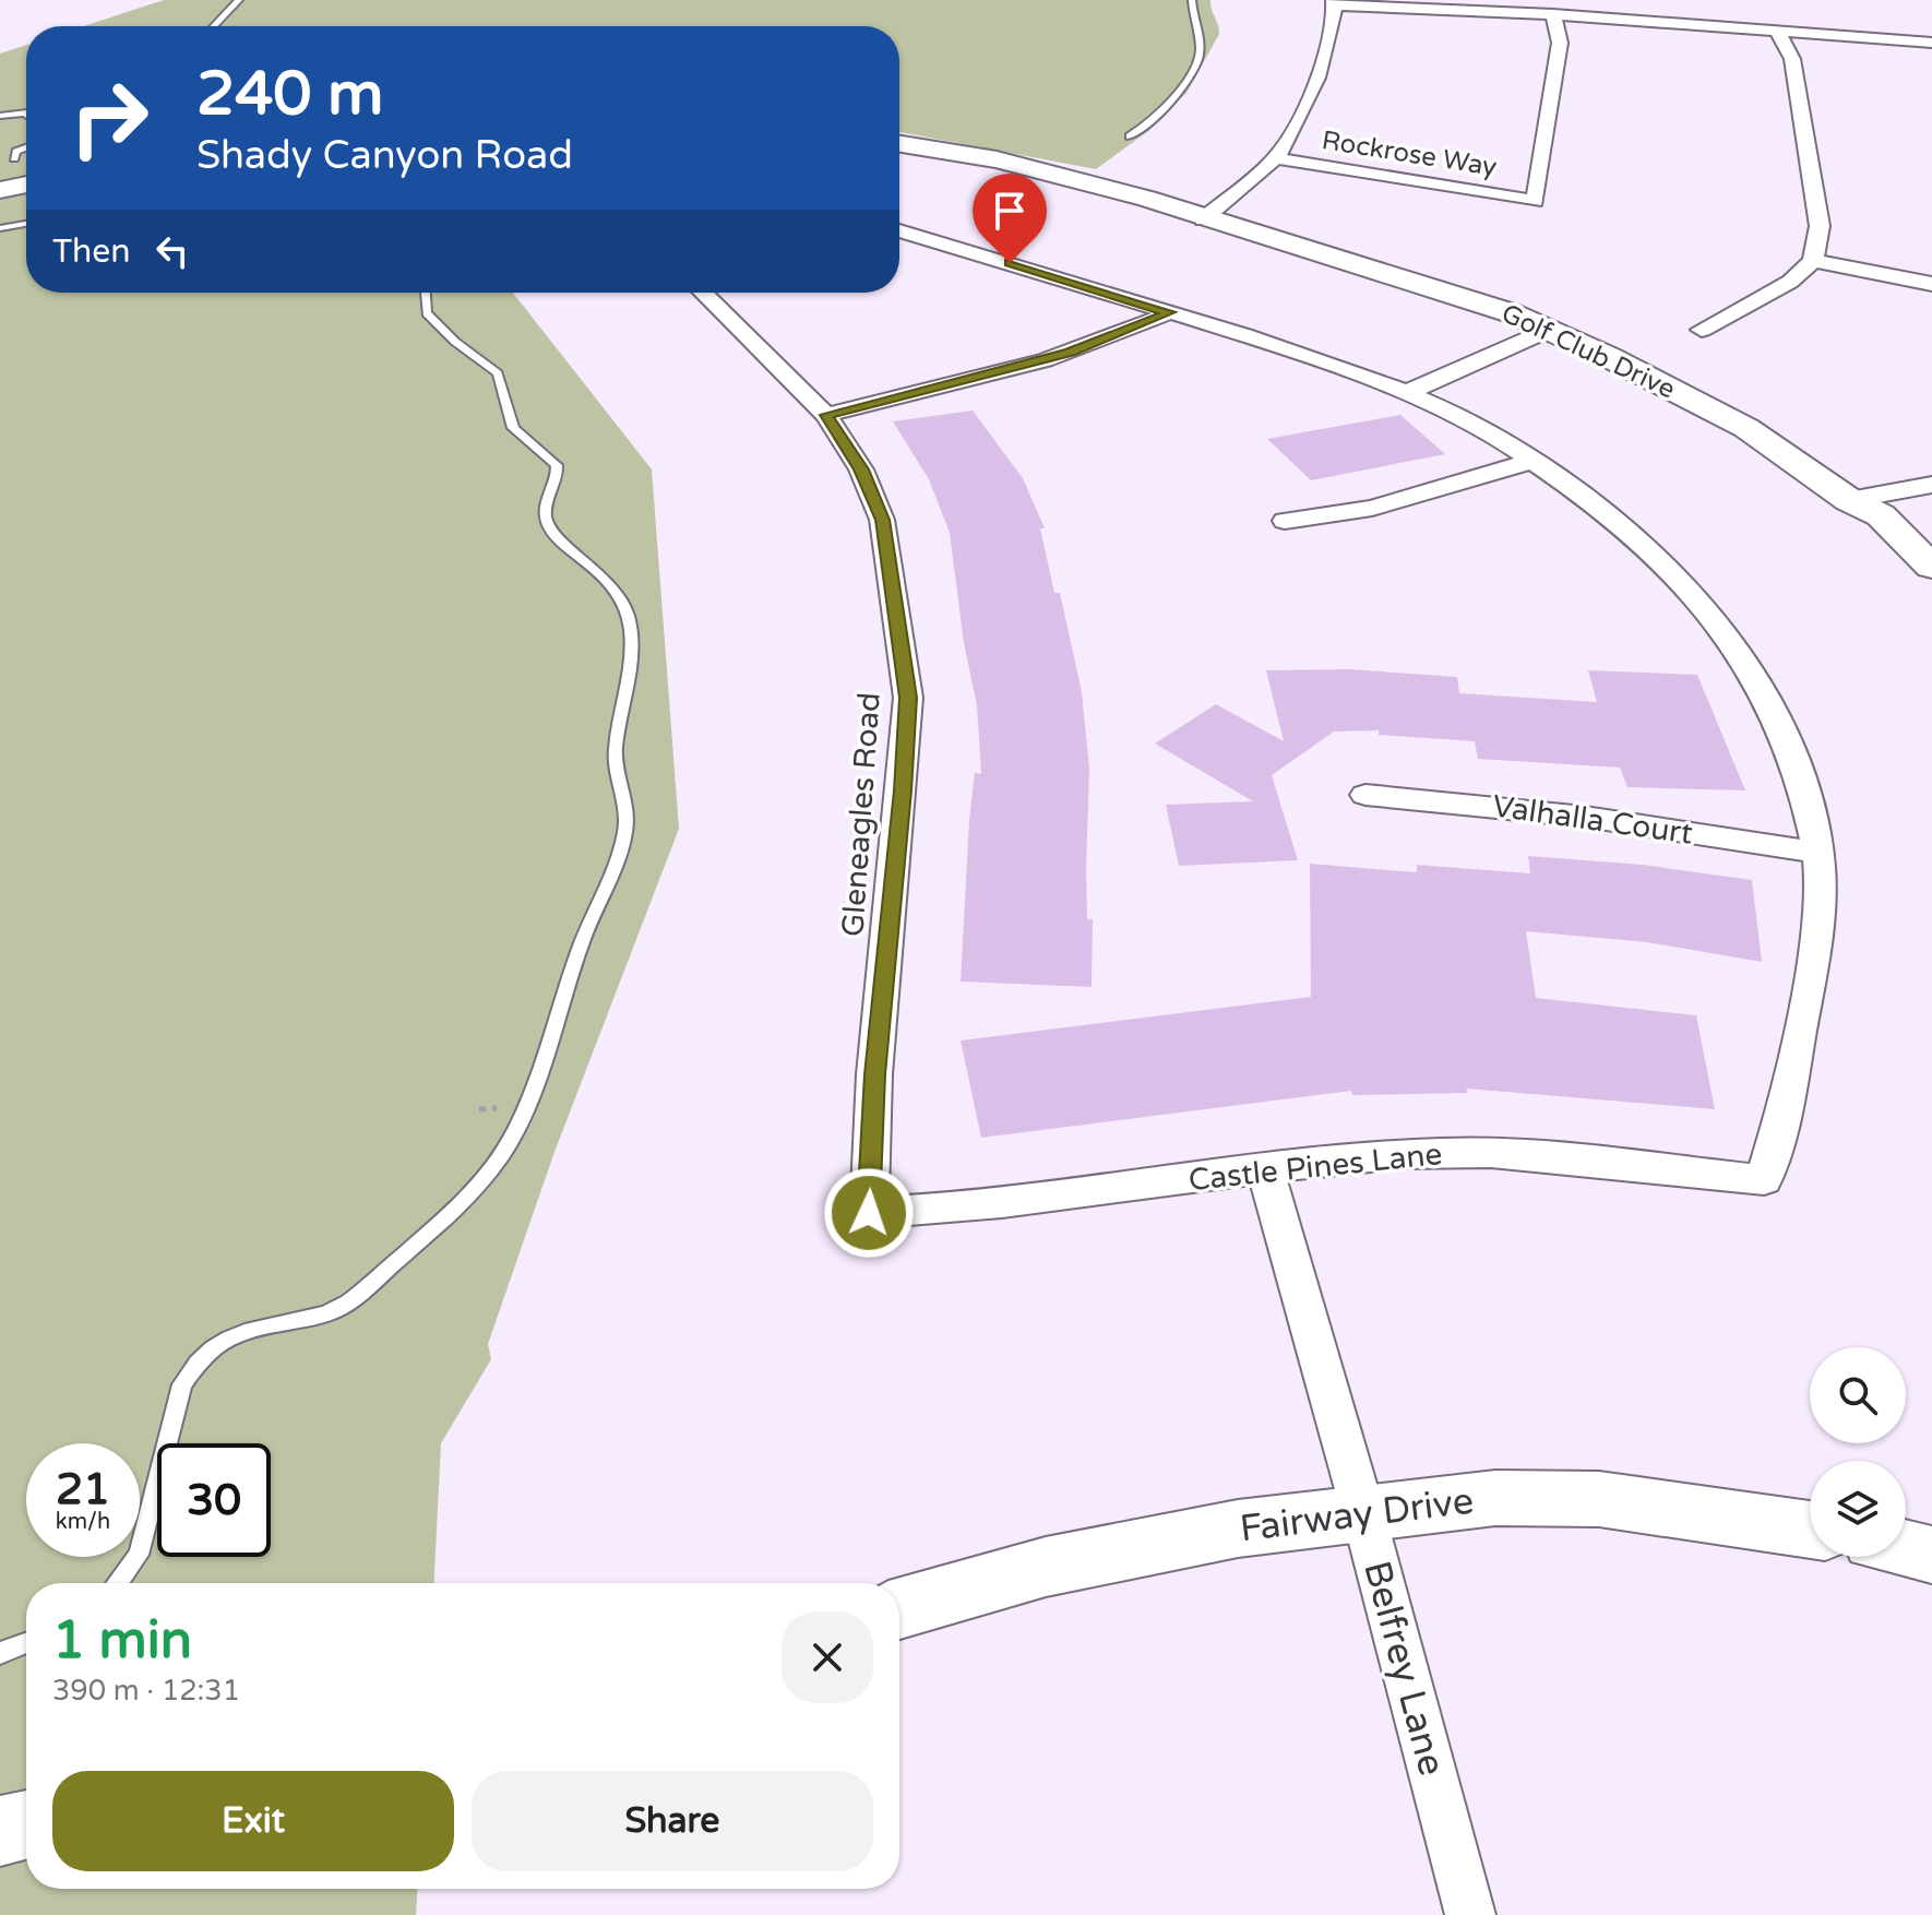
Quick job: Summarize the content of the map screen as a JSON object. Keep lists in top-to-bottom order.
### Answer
{
  "streets": {
    "street": [
      "Rockrose Way",
      "Golf Club Drive",
      "Gleneagles Road",
      "Valhalla Court",
      "Castle Pines Lane",
      "Fairway Drive",
      "Belfrey Lane"
    ]
  },
  "crossings": [
    ["Gleneagles Road", "Castle Pines Lane"],
    ["Valhalla Court", "Castle Pines Lane"],
    ["Castle Pines Lane", "Belfrey Lane"],
    ["Fairway Drive", "Belfrey Lane"]
  ],
  "page": {
    "turn": ["240 m", "Shady Canyon Road"],
    "then": "Then",
    "speed": "21 km/h",
    "limit": "30",
    "heading": ["1 min", "390 m · 12:31"],
    "buttons": ["Exit", "Share"]
  }
}
